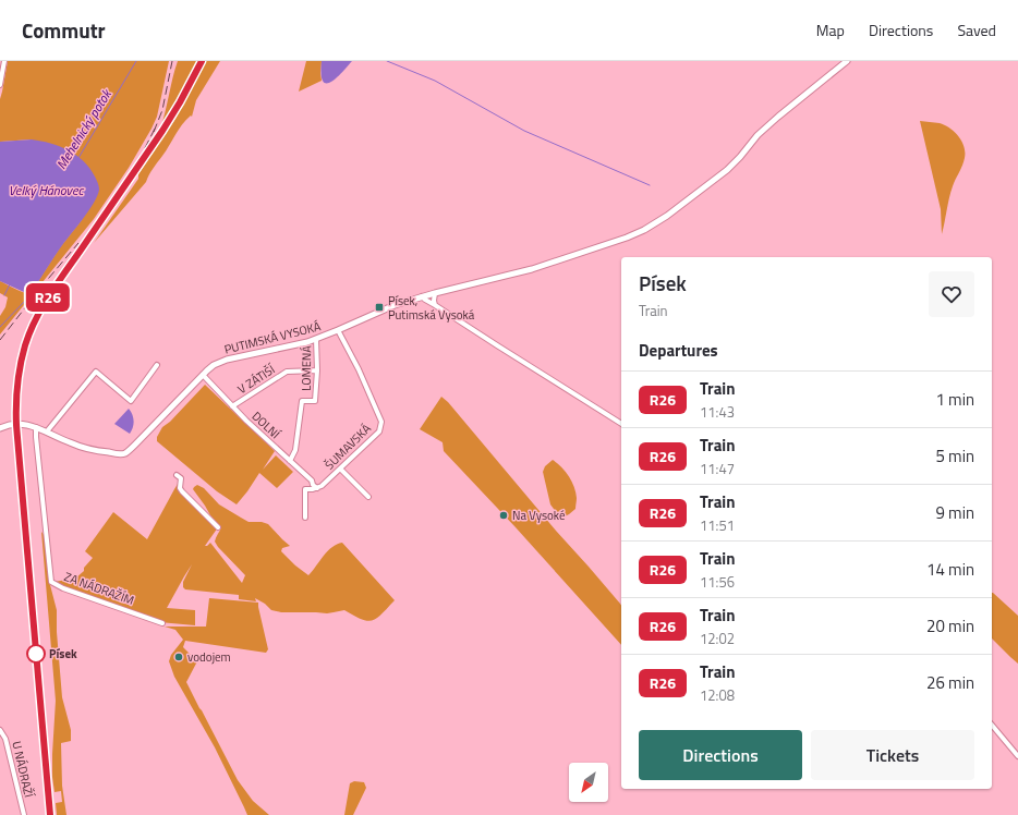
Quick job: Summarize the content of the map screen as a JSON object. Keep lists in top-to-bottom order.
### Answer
{
  "streets": {
    "main road": ["PUTIMSKÁ VYSOKÁ"],
    "street": [
      "LOMENÁ",
      "V ZÁTIŠÍ",
      "DOLNÍ",
      "ŠUMAVSKÁ",
      "ZA NÁDRAŽÍM",
      "U NÁDRAŽÍ"
    ]
  },
  "crossings": [
    ["PUTIMSKÁ VYSOKÁ", "LOMENÁ"],
    ["PUTIMSKÁ VYSOKÁ", "DOLNÍ"],
    ["PUTIMSKÁ VYSOKÁ", "ŠUMAVSKÁ"],
    ["LOMENÁ", "V ZÁTIŠÍ"],
    ["LOMENÁ", "DOLNÍ"],
    ["V ZÁTIŠÍ", "DOLNÍ"],
    ["DOLNÍ", "ŠUMAVSKÁ"]
  ],
  "water": ["Mehelnický potok", "Velký Hánovec"],
  "places": {
    "transit": ["Písek, Putimská Vysoká"],
    "other": ["Na Vysoké", "Písek", "vodojem"]
  },
  "north": "bottom left",
  "page": {
    "header": "Commutr",
    "nav": ["Map", "Directions", "Saved"],
    "on_map": "R26",
    "heading": [
      ["Písek", "Train"],
      "Departures"
    ],
    "list": [
      {
        "mark": "R26",
        "name": "Train",
        "note": "11:43",
        "value": "1 min"
      },
      {
        "mark": "R26",
        "name": "Train",
        "note": "11:47",
        "value": "5 min"
      },
      {
        "mark": "R26",
        "name": "Train",
        "note": "11:51",
        "value": "9 min"
      },
      {
        "mark": "R26",
        "name": "Train",
        "note": "11:56",
        "value": "14 min"
      },
      {
        "mark": "R26",
        "name": "Train",
        "note": "12:02",
        "value": "20 min"
      },
      {
        "mark": "R26",
        "name": "Train",
        "note": "12:08",
        "value": "26 min"
      }
    ],
    "buttons": ["Directions", "Tickets"]
  }
}
